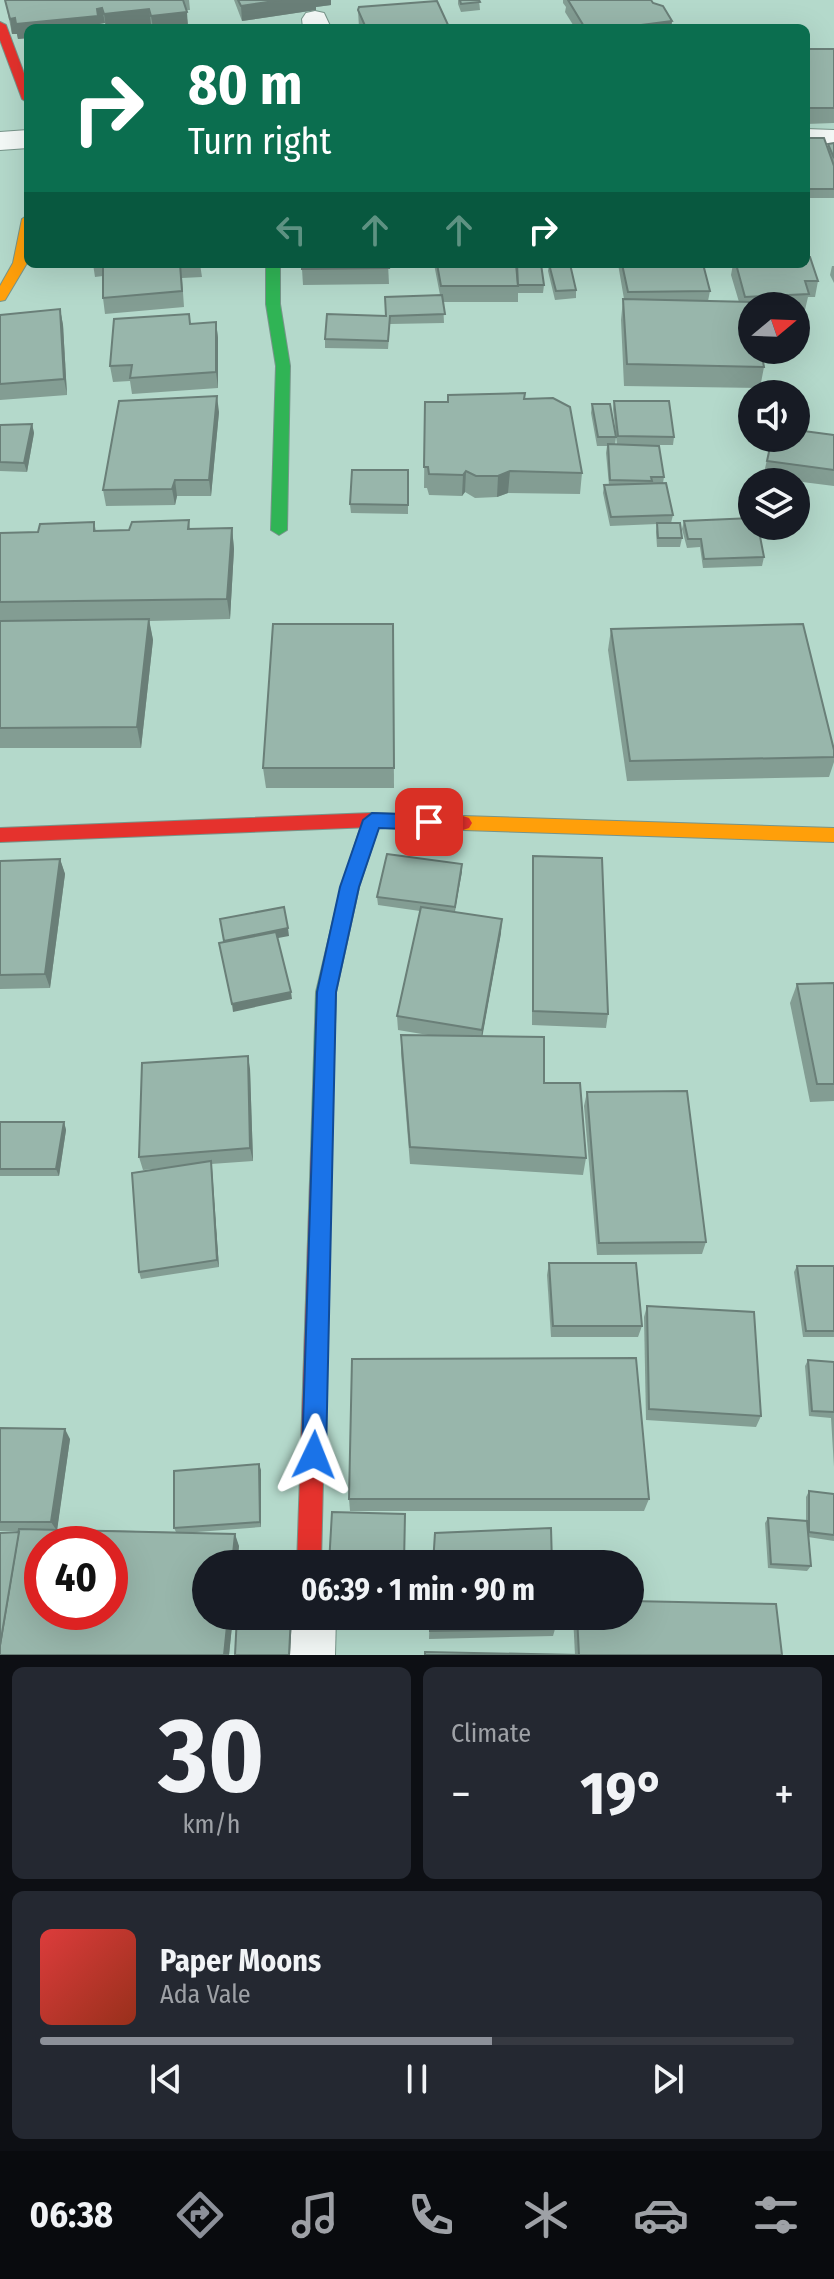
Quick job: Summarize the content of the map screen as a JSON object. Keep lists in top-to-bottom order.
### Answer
{
  "north": "right",
  "page": {
    "turn": ["80 m", "Turn right"],
    "limit": "40",
    "trip": "06:39 · 1 min · 90 m",
    "tile": [
      ["30", "km/h"],
      "Climate"
    ],
    "heat": ["−", "19°", "+"],
    "song": ["Paper Moons", "Ada Vale"],
    "tabs": "06:38"
  }
}
